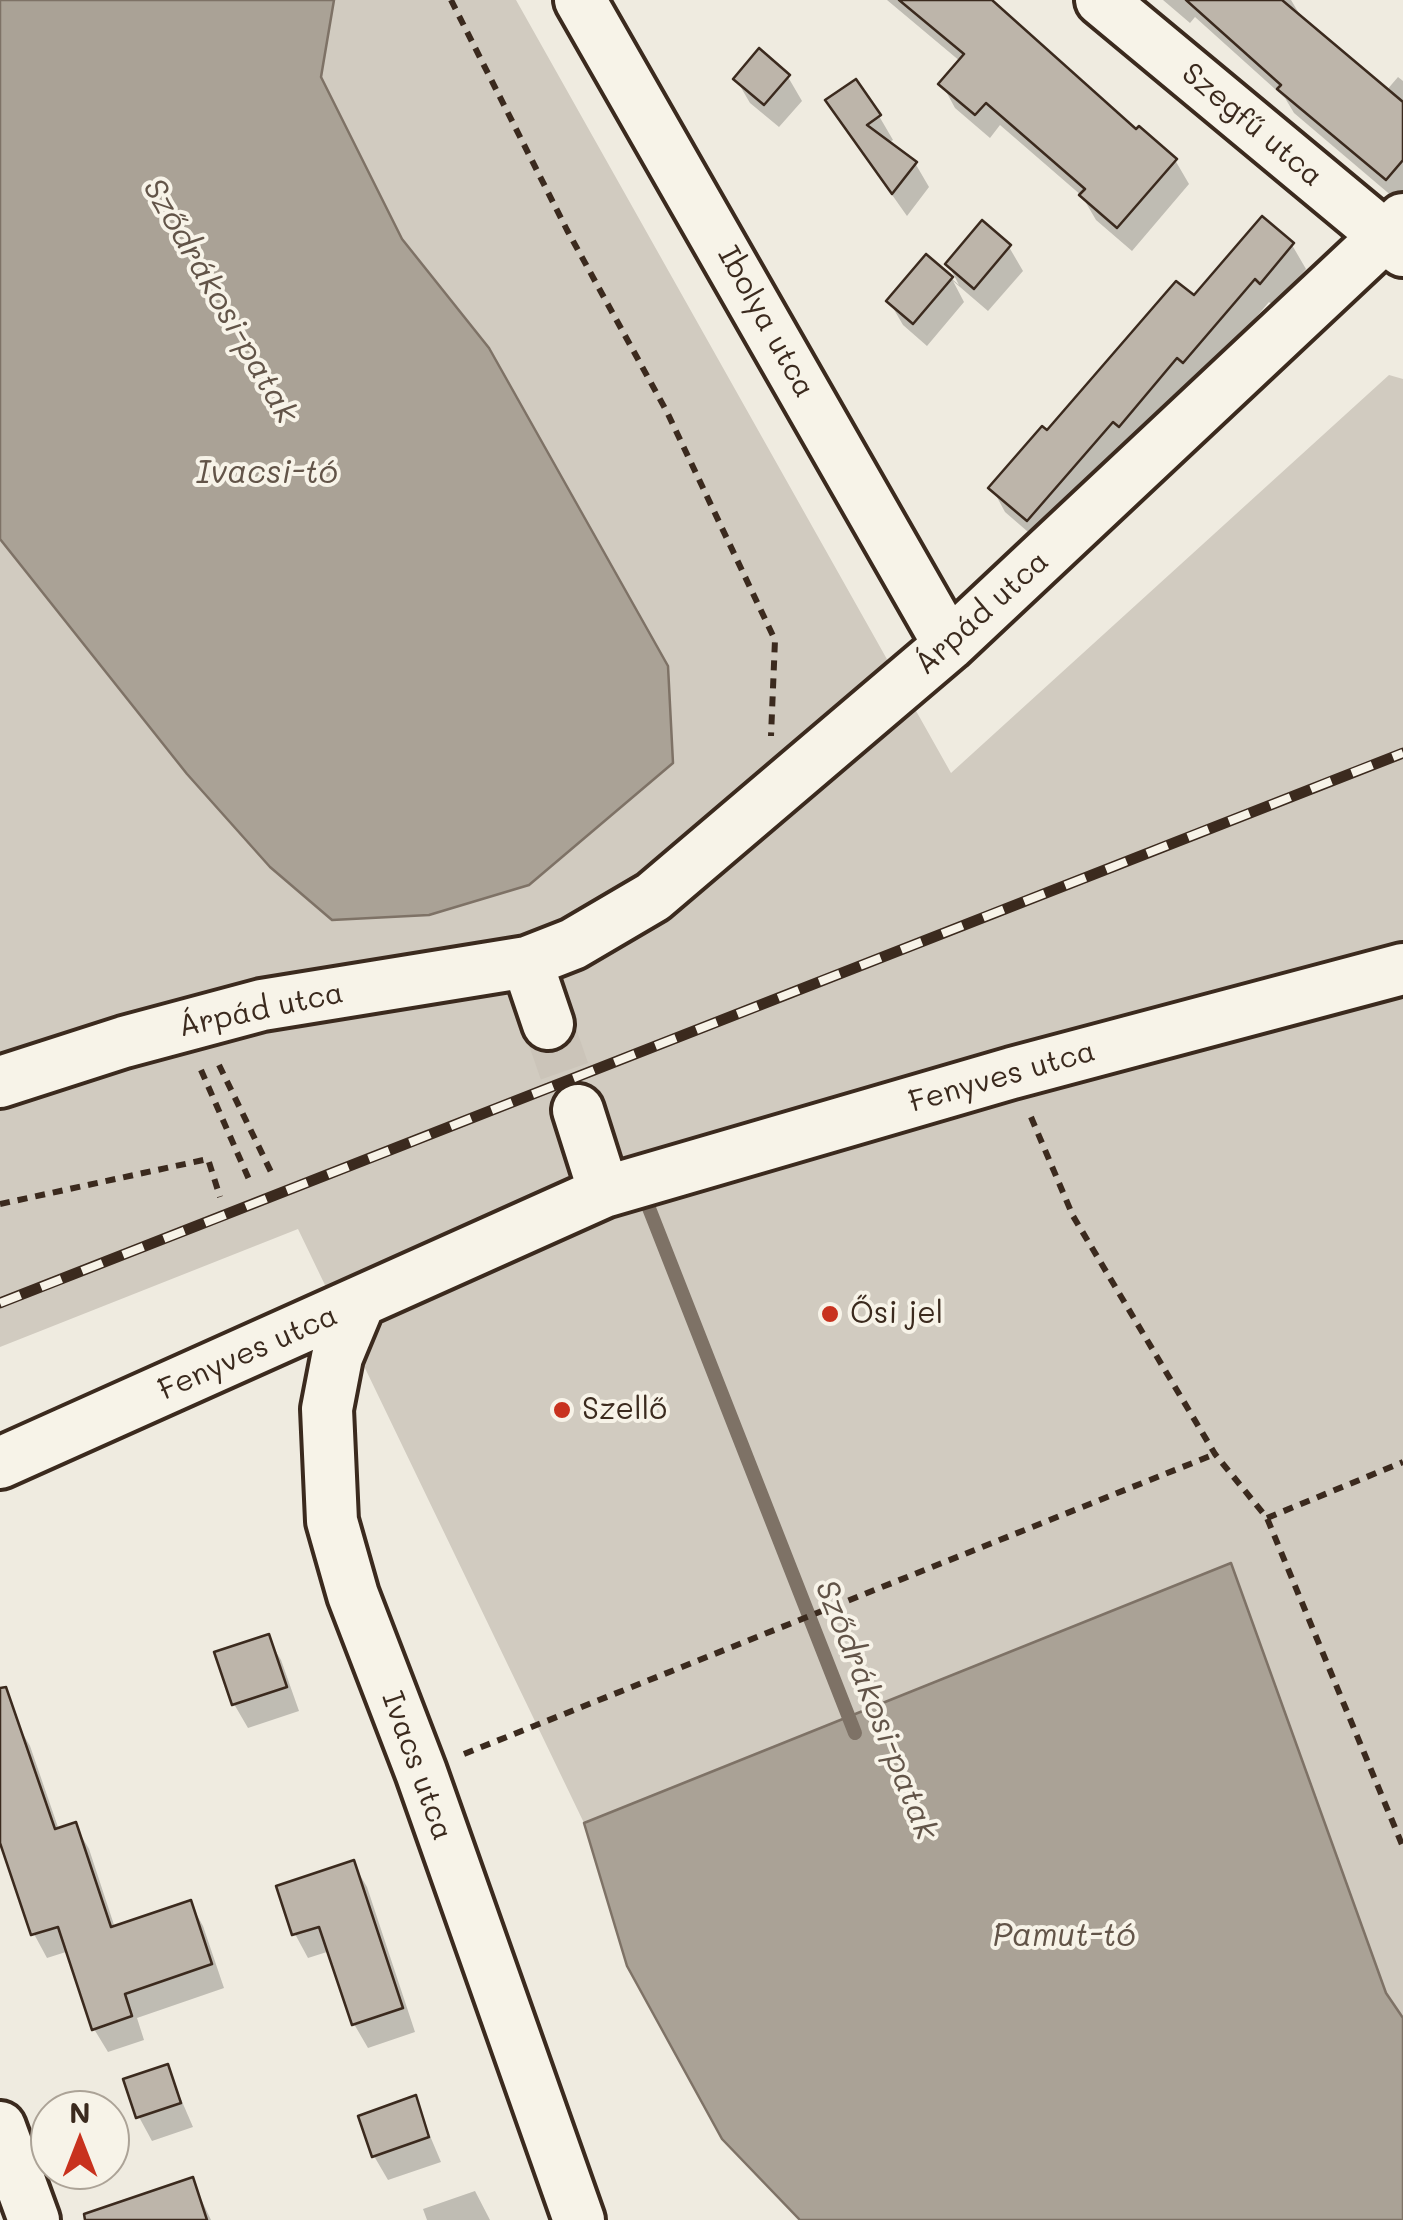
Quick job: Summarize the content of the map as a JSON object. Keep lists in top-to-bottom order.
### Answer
{
  "streets": {
    "street": [
      "Szegfű utca",
      "Ibolya utca",
      "Árpád utca",
      "Fenyves utca",
      "Ivacs utca"
    ]
  },
  "crossings": [
    ["Szegfű utca", "Árpád utca"],
    ["Ibolya utca", "Árpád utca"],
    ["Fenyves utca", "Ivacs utca"]
  ],
  "water": ["Sződrákosi-patak", "Ivacsi-tó", "Pamut-tó"],
  "places": ["Ősi jel", "Szellő"],
  "north": "top"
}
